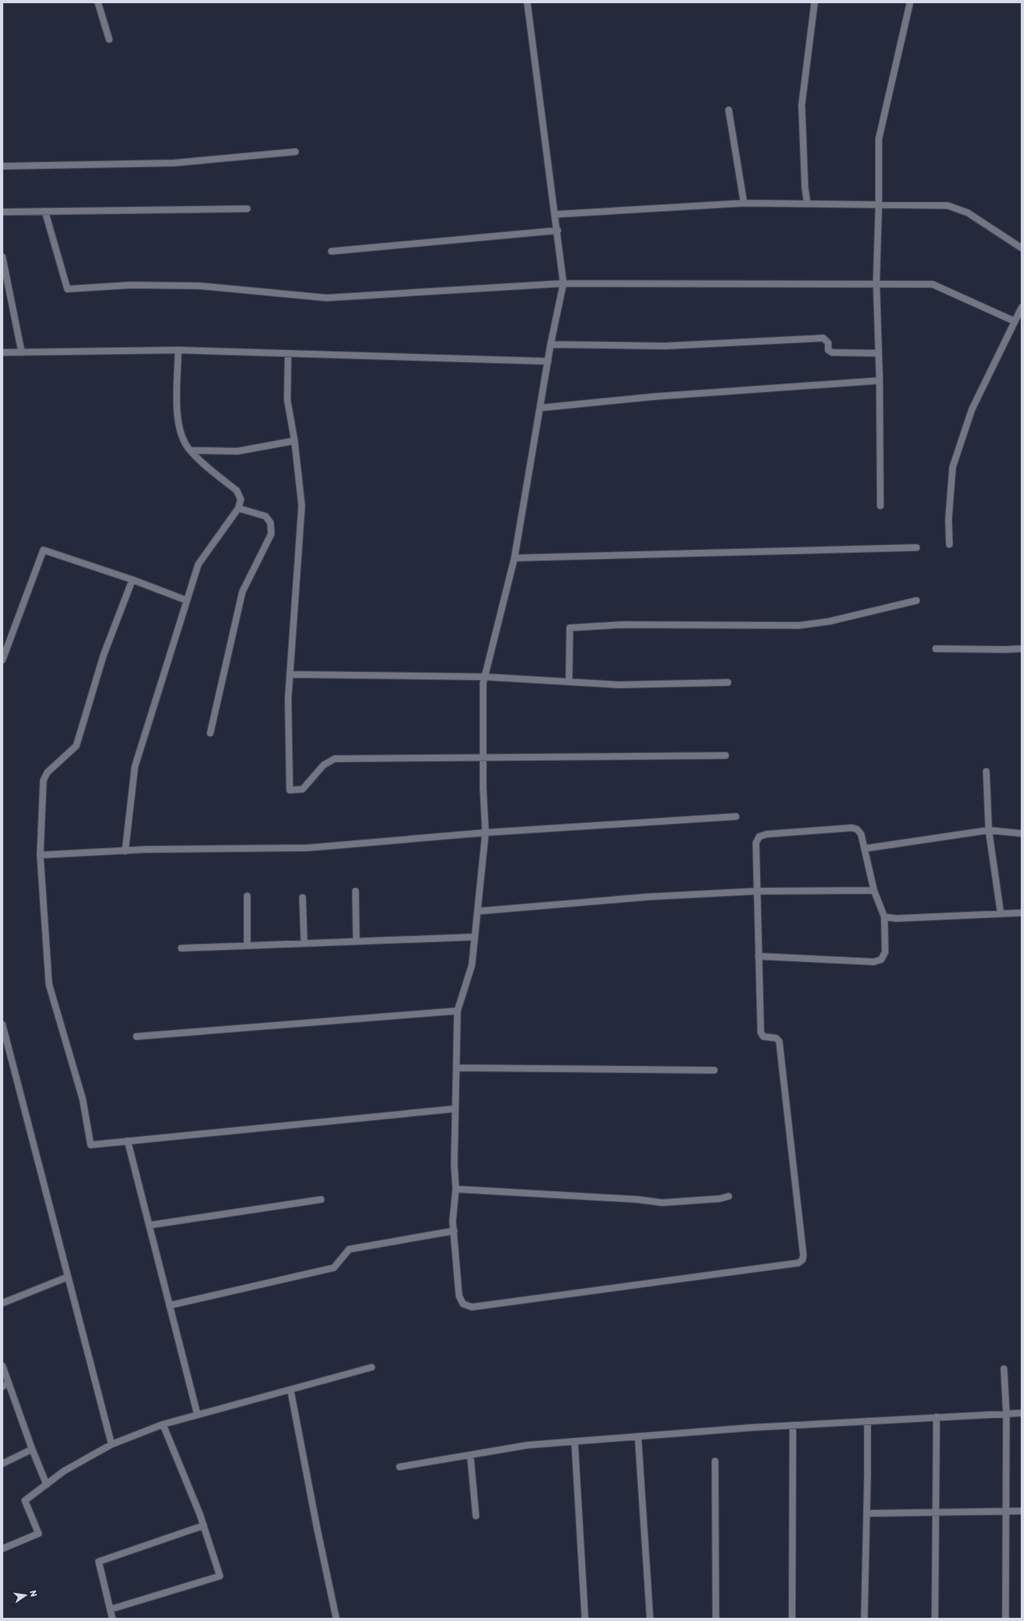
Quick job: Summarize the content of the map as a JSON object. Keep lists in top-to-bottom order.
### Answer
{
  "north": "right"
}
